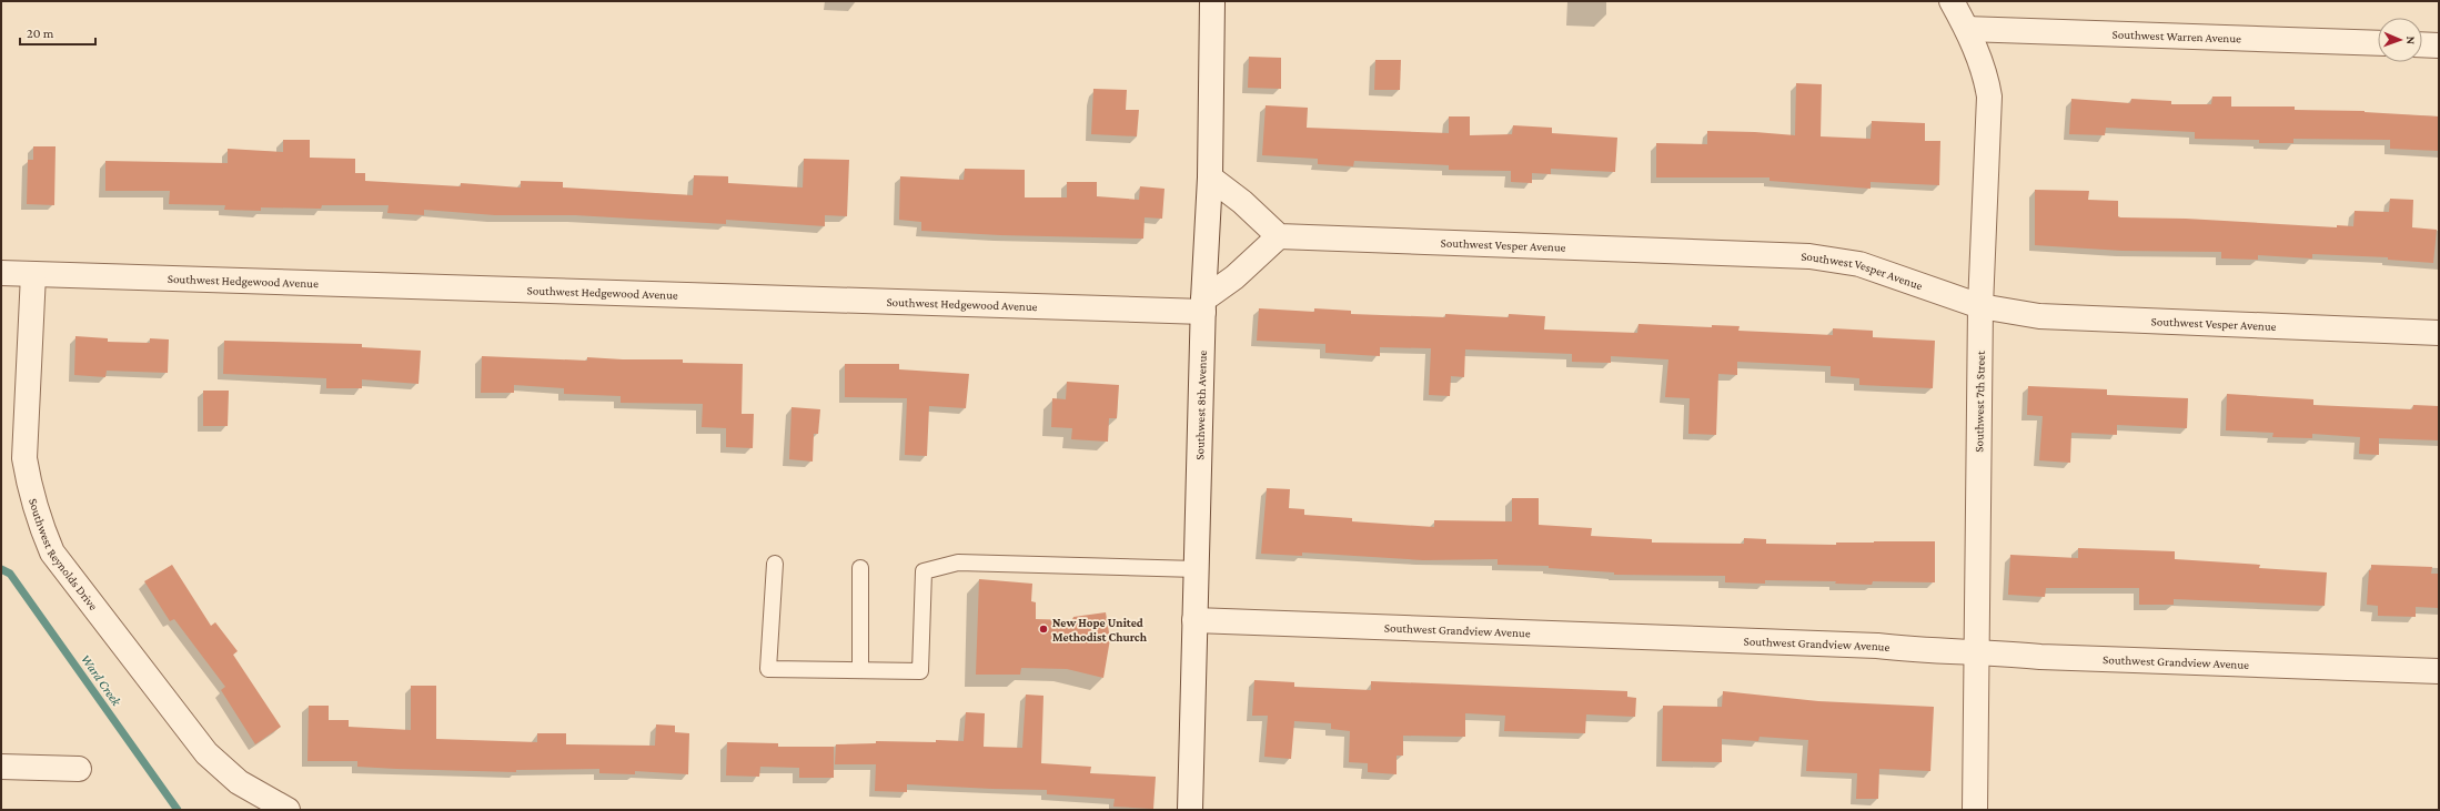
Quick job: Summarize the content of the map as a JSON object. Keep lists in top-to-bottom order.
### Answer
{
  "streets": {
    "street": [
      "Southwest Warren Avenue",
      "Southwest Vesper Avenue",
      "Southwest Hedgewood Avenue",
      "Southwest 7th Street",
      "Southwest 8th Avenue",
      "Southwest Reynolds Drive",
      "Southwest Grandview Avenue"
    ]
  },
  "crossings": [
    ["Southwest Warren Avenue", "Southwest 7th Street"],
    ["Southwest Vesper Avenue", "Southwest 7th Street"],
    ["Southwest Hedgewood Avenue", "Southwest 8th Avenue"],
    ["Southwest Hedgewood Avenue", "Southwest Reynolds Drive"],
    ["Southwest 7th Street", "Southwest Grandview Avenue"],
    ["Southwest 8th Avenue", "Southwest Grandview Avenue"]
  ],
  "water": ["Ward Creek"],
  "places": ["New Hope United Methodist Church"],
  "scale_bar": "20 m",
  "north": "right"
}
